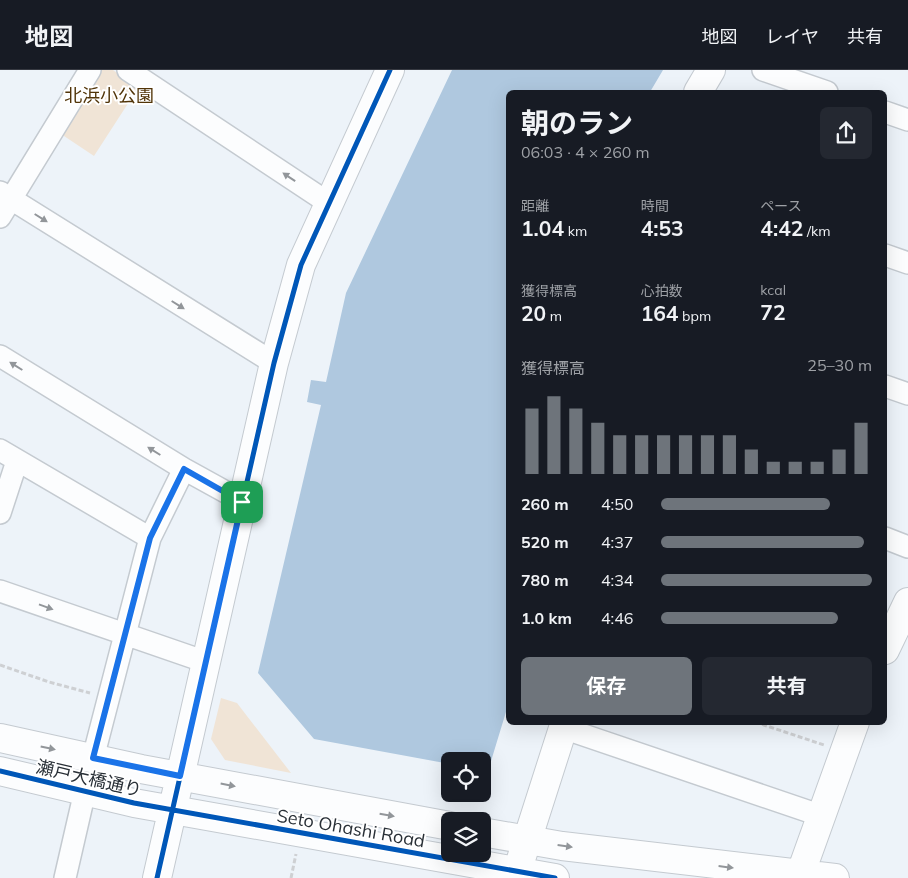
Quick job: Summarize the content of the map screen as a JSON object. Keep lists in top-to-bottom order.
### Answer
{
  "streets": {
    "street": ["瀬戸大橋通り", "Seto Ohashi Road"]
  },
  "crossings": [
    ["瀬戸大橋通り", "Seto Ohashi Road"]
  ],
  "parks": ["北浜小公園"],
  "page": {
    "header": "地図",
    "nav": ["地図", "レイヤ", "共有"],
    "heading": ["朝のラン", "06:03 · 4 × 260 m"],
    "stats": [
      ["距離", "1.04 km"],
      ["時間", "4:53"],
      ["ペース", "4:42 /km"],
      ["獲得標高", "20 m"],
      ["心拍数", "164 bpm"],
      ["kcal", "72"]
    ],
    "chart": ["獲得標高", "25–30 m"],
    "list": [
      {
        "name": "260 m",
        "note": "4:50"
      },
      {
        "name": "520 m",
        "note": "4:37"
      },
      {
        "name": "780 m",
        "note": "4:34"
      },
      {
        "name": "1.0 km",
        "note": "4:46"
      }
    ],
    "buttons": ["保存", "共有"]
  }
}
